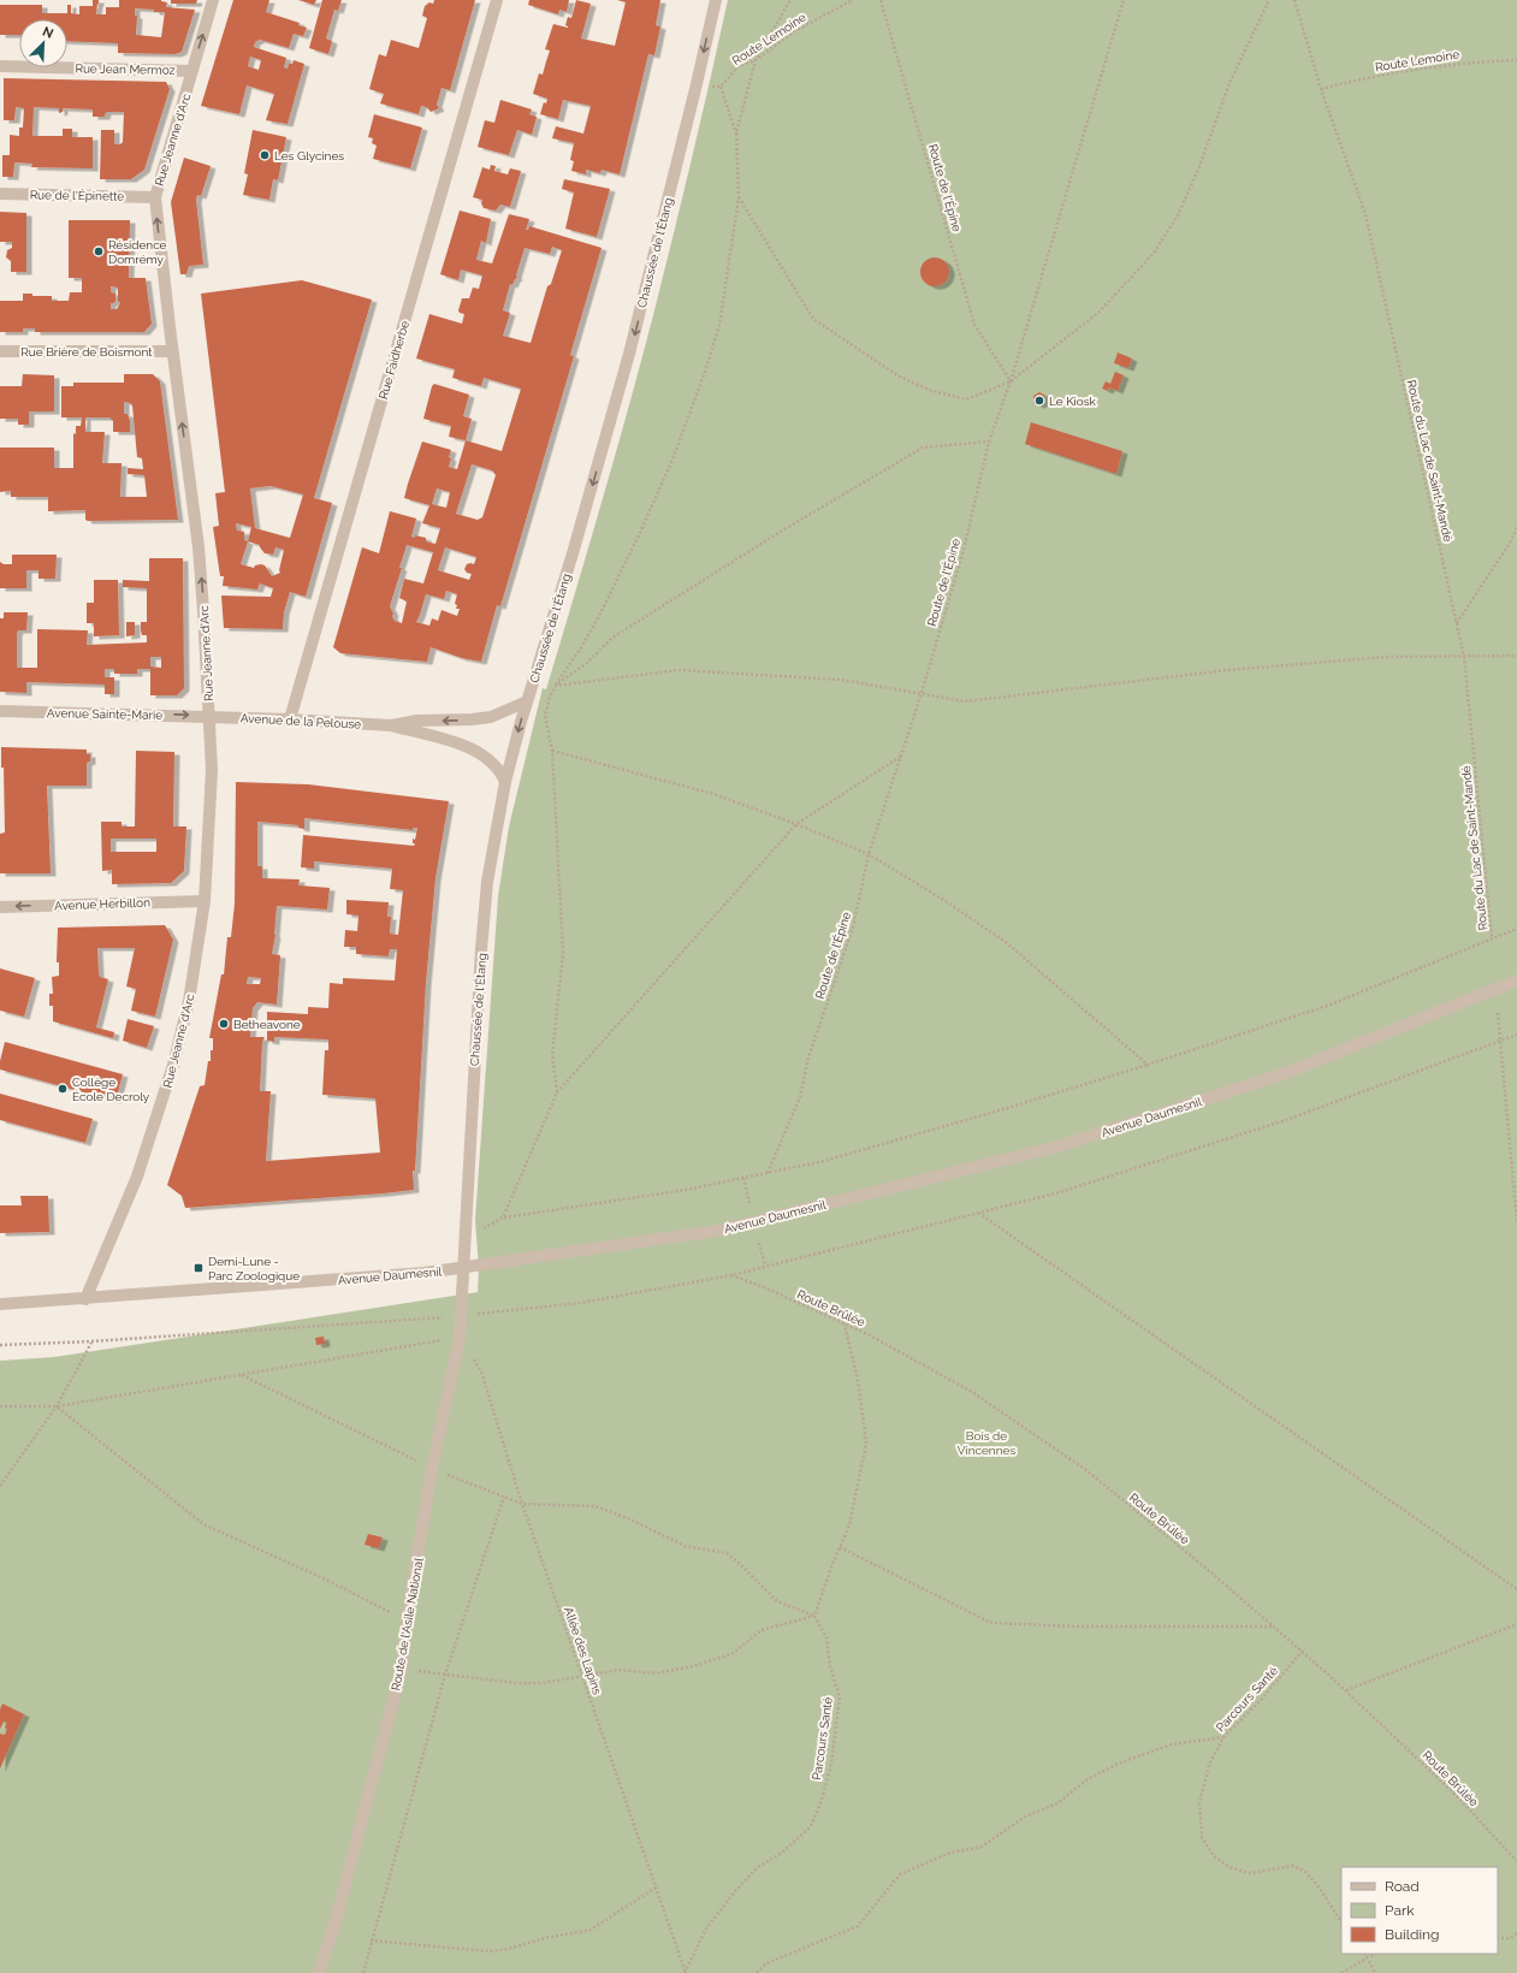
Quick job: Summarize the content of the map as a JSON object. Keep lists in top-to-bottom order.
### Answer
{
  "streets": {
    "street": [
      "Rue Jean Mermoz",
      "Rue Jeanne d'Arc",
      "Rue de l'Épinette",
      "Chaussée de l'Étang",
      "Rue Brière de Boismont",
      "Rue Faidherbe",
      "Avenue Sainte-Marie",
      "Avenue de la Pelouse",
      "Avenue Herbillon",
      "Avenue Daumesnil",
      "Route de l'Asile National"
    ],
    "path": [
      "Route Lemoine",
      "Route de l'Épine",
      "Route du Lac de Saint-Mandé",
      "Route Brûlée",
      "Allée des Lapins",
      "Parcours Santé"
    ]
  },
  "crossings": [
    ["Route Lemoine", "Route du Lac de Saint-Mandé"],
    ["Rue Jean Mermoz", "Rue Jeanne d'Arc"],
    ["Rue Jeanne d'Arc", "Rue de l'Épinette"],
    ["Rue Jeanne d'Arc", "Rue Brière de Boismont"],
    ["Rue Jeanne d'Arc", "Avenue Sainte-Marie"],
    ["Rue Jeanne d'Arc", "Avenue de la Pelouse"],
    ["Rue Jeanne d'Arc", "Avenue Herbillon"],
    ["Rue Jeanne d'Arc", "Avenue Daumesnil"],
    ["Chaussée de l'Étang", "Avenue de la Pelouse"],
    ["Chaussée de l'Étang", "Avenue Daumesnil"],
    ["Chaussée de l'Étang", "Route de l'Asile National"],
    ["Rue Faidherbe", "Avenue de la Pelouse"],
    ["Avenue Sainte-Marie", "Avenue de la Pelouse"],
    ["Avenue Daumesnil", "Route de l'Asile National"],
    ["Route Brûlée", "Parcours Santé"],
    ["Route de l'Asile National", "Allée des Lapins"],
    ["Allée des Lapins", "Parcours Santé"]
  ],
  "one_way": [
    "Rue Jeanne d'Arc",
    "Chaussée de l'Étang",
    "Avenue Sainte-Marie",
    "Avenue Herbillon"
  ],
  "parks": ["Bois de Vincennes"],
  "places": {
    "other": [
      "Les Glycines",
      "Résidence Domrémy",
      "Le Kiosk",
      "Betheavone",
      "Collège École Decroly"
    ],
    "transit": ["Demi-Lune - Parc Zoologique"]
  },
  "legend": ["Road", "Park", "Building"],
  "north": "top right"
}
